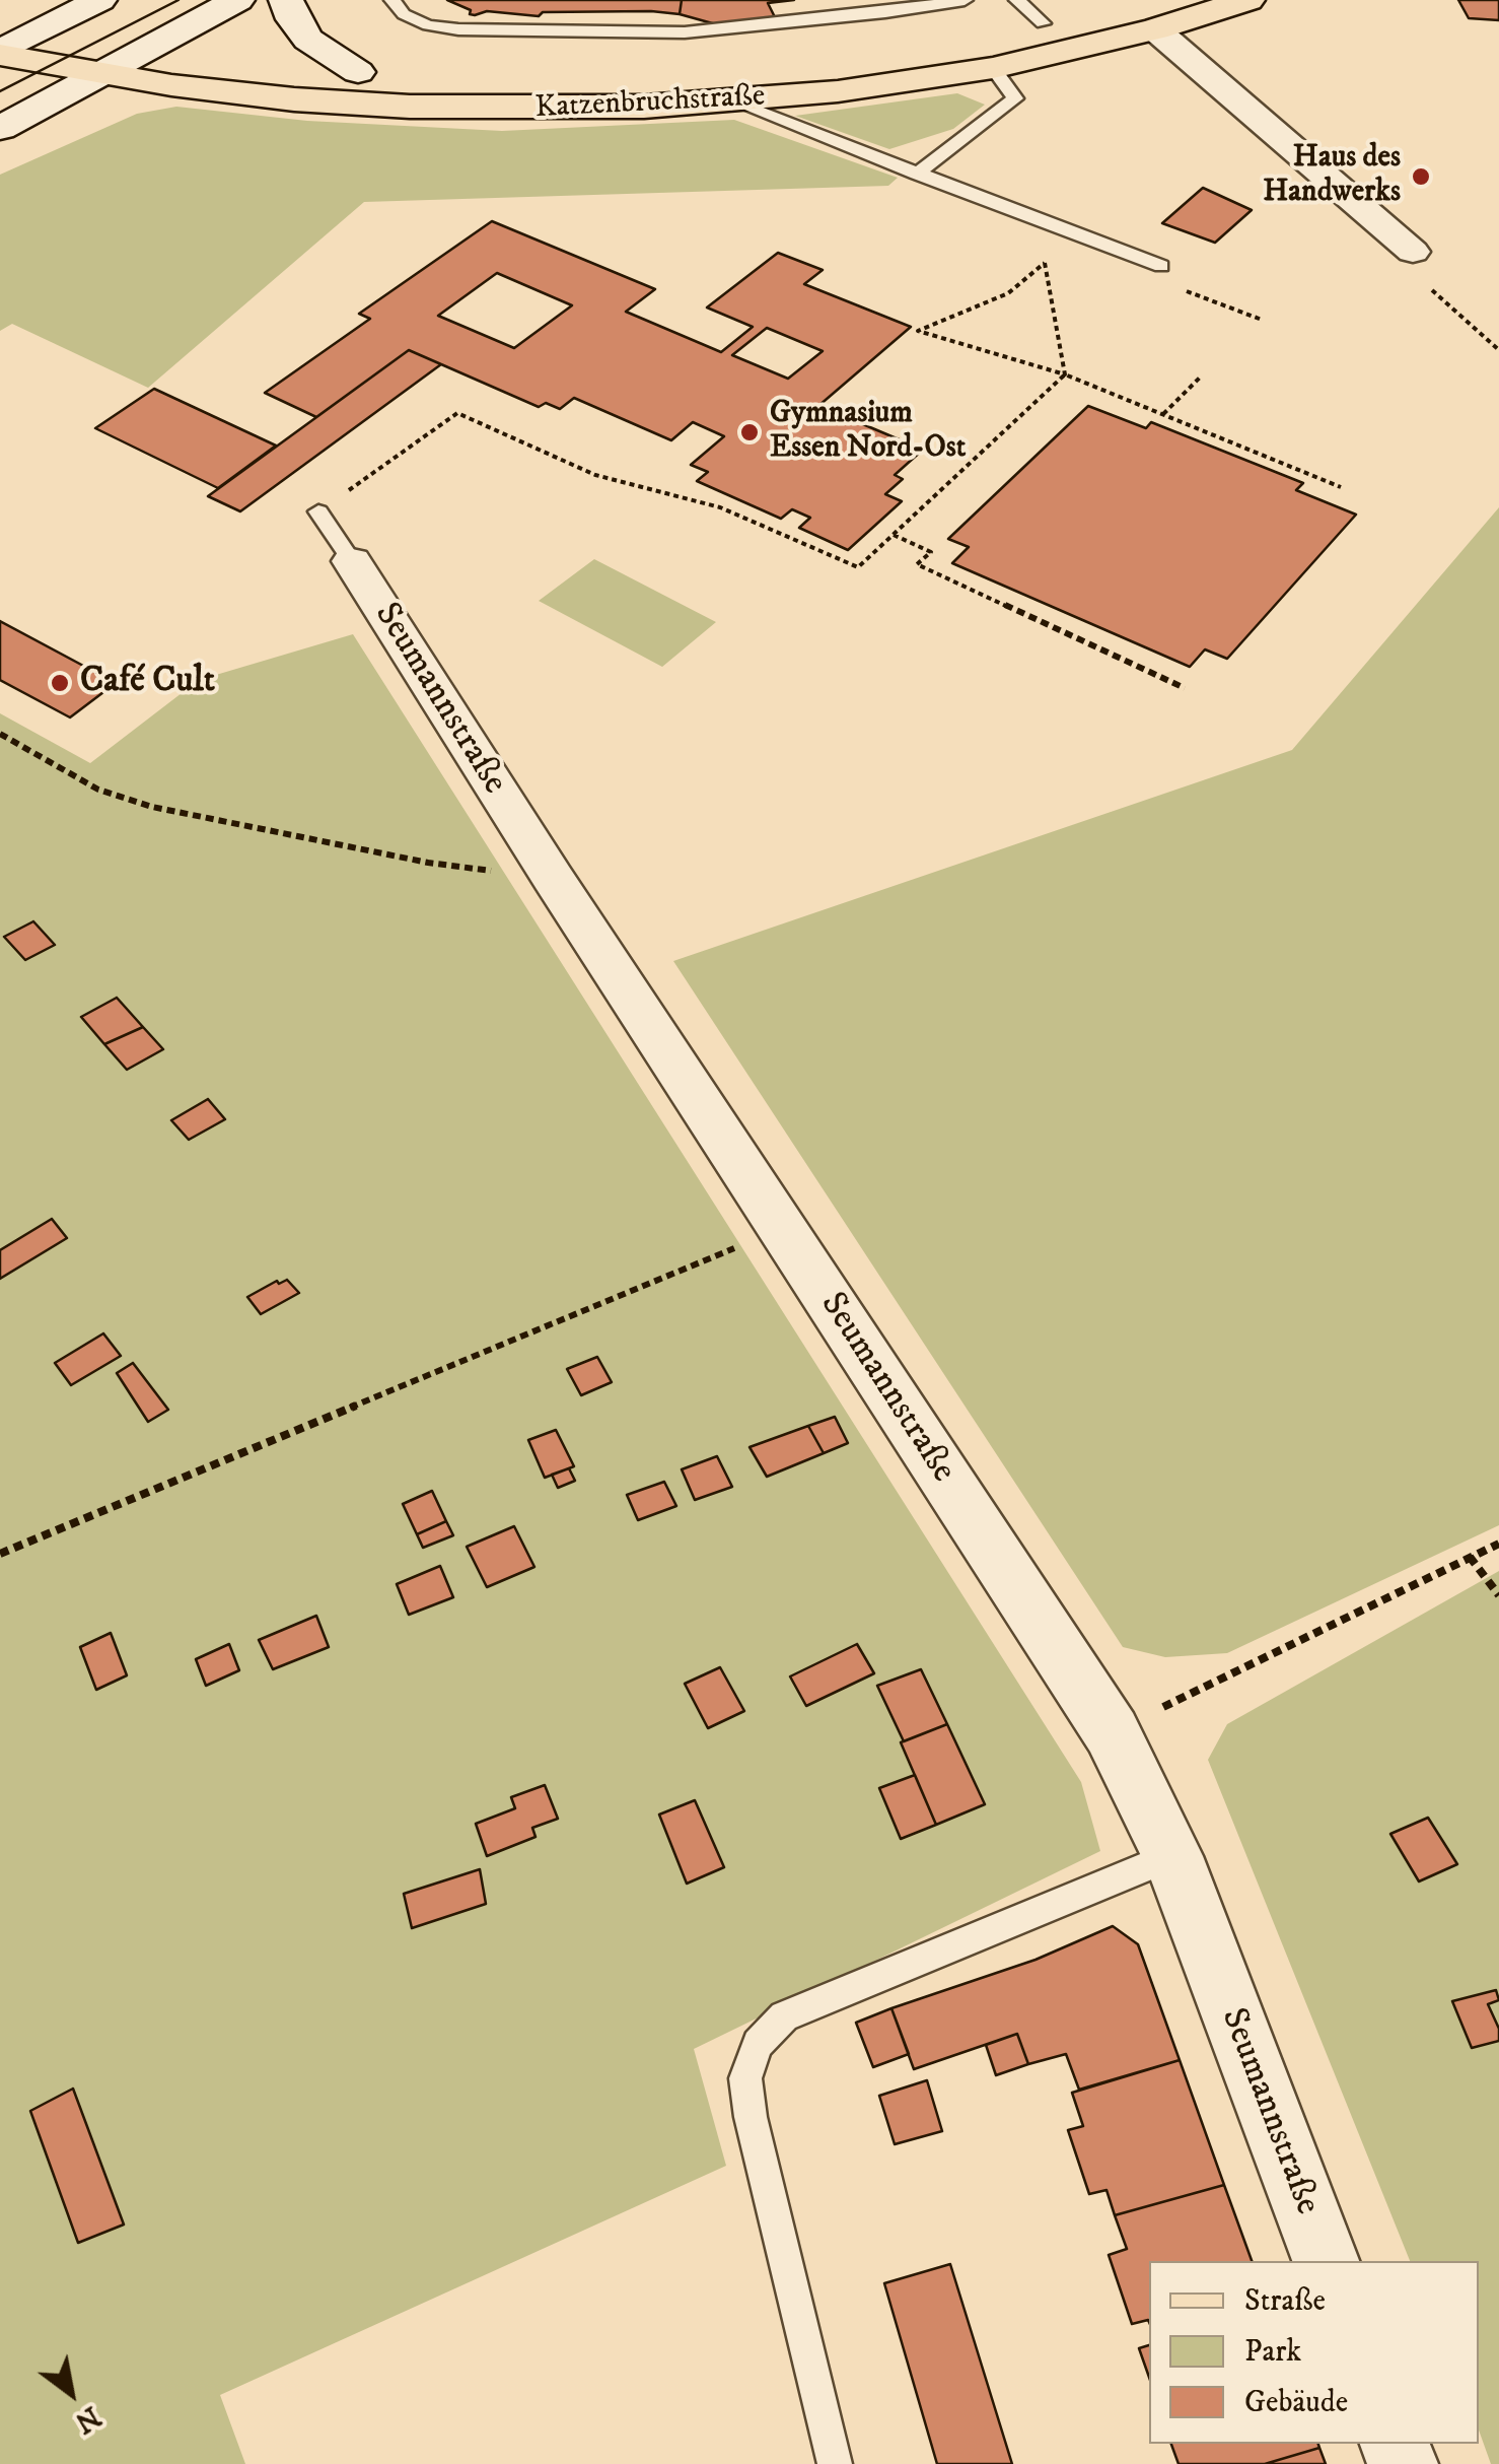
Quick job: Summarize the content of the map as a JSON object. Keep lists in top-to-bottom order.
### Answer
{
  "streets": {
    "main road": ["Katzenbruchstraße"],
    "street": ["Seumannstraße"]
  },
  "places": ["Haus des Handwerks", "Gymnasium Essen Nord-Ost", "Café Cult"],
  "legend": ["Straße", "Park", "Gebäude"],
  "north": "bottom right"
}
